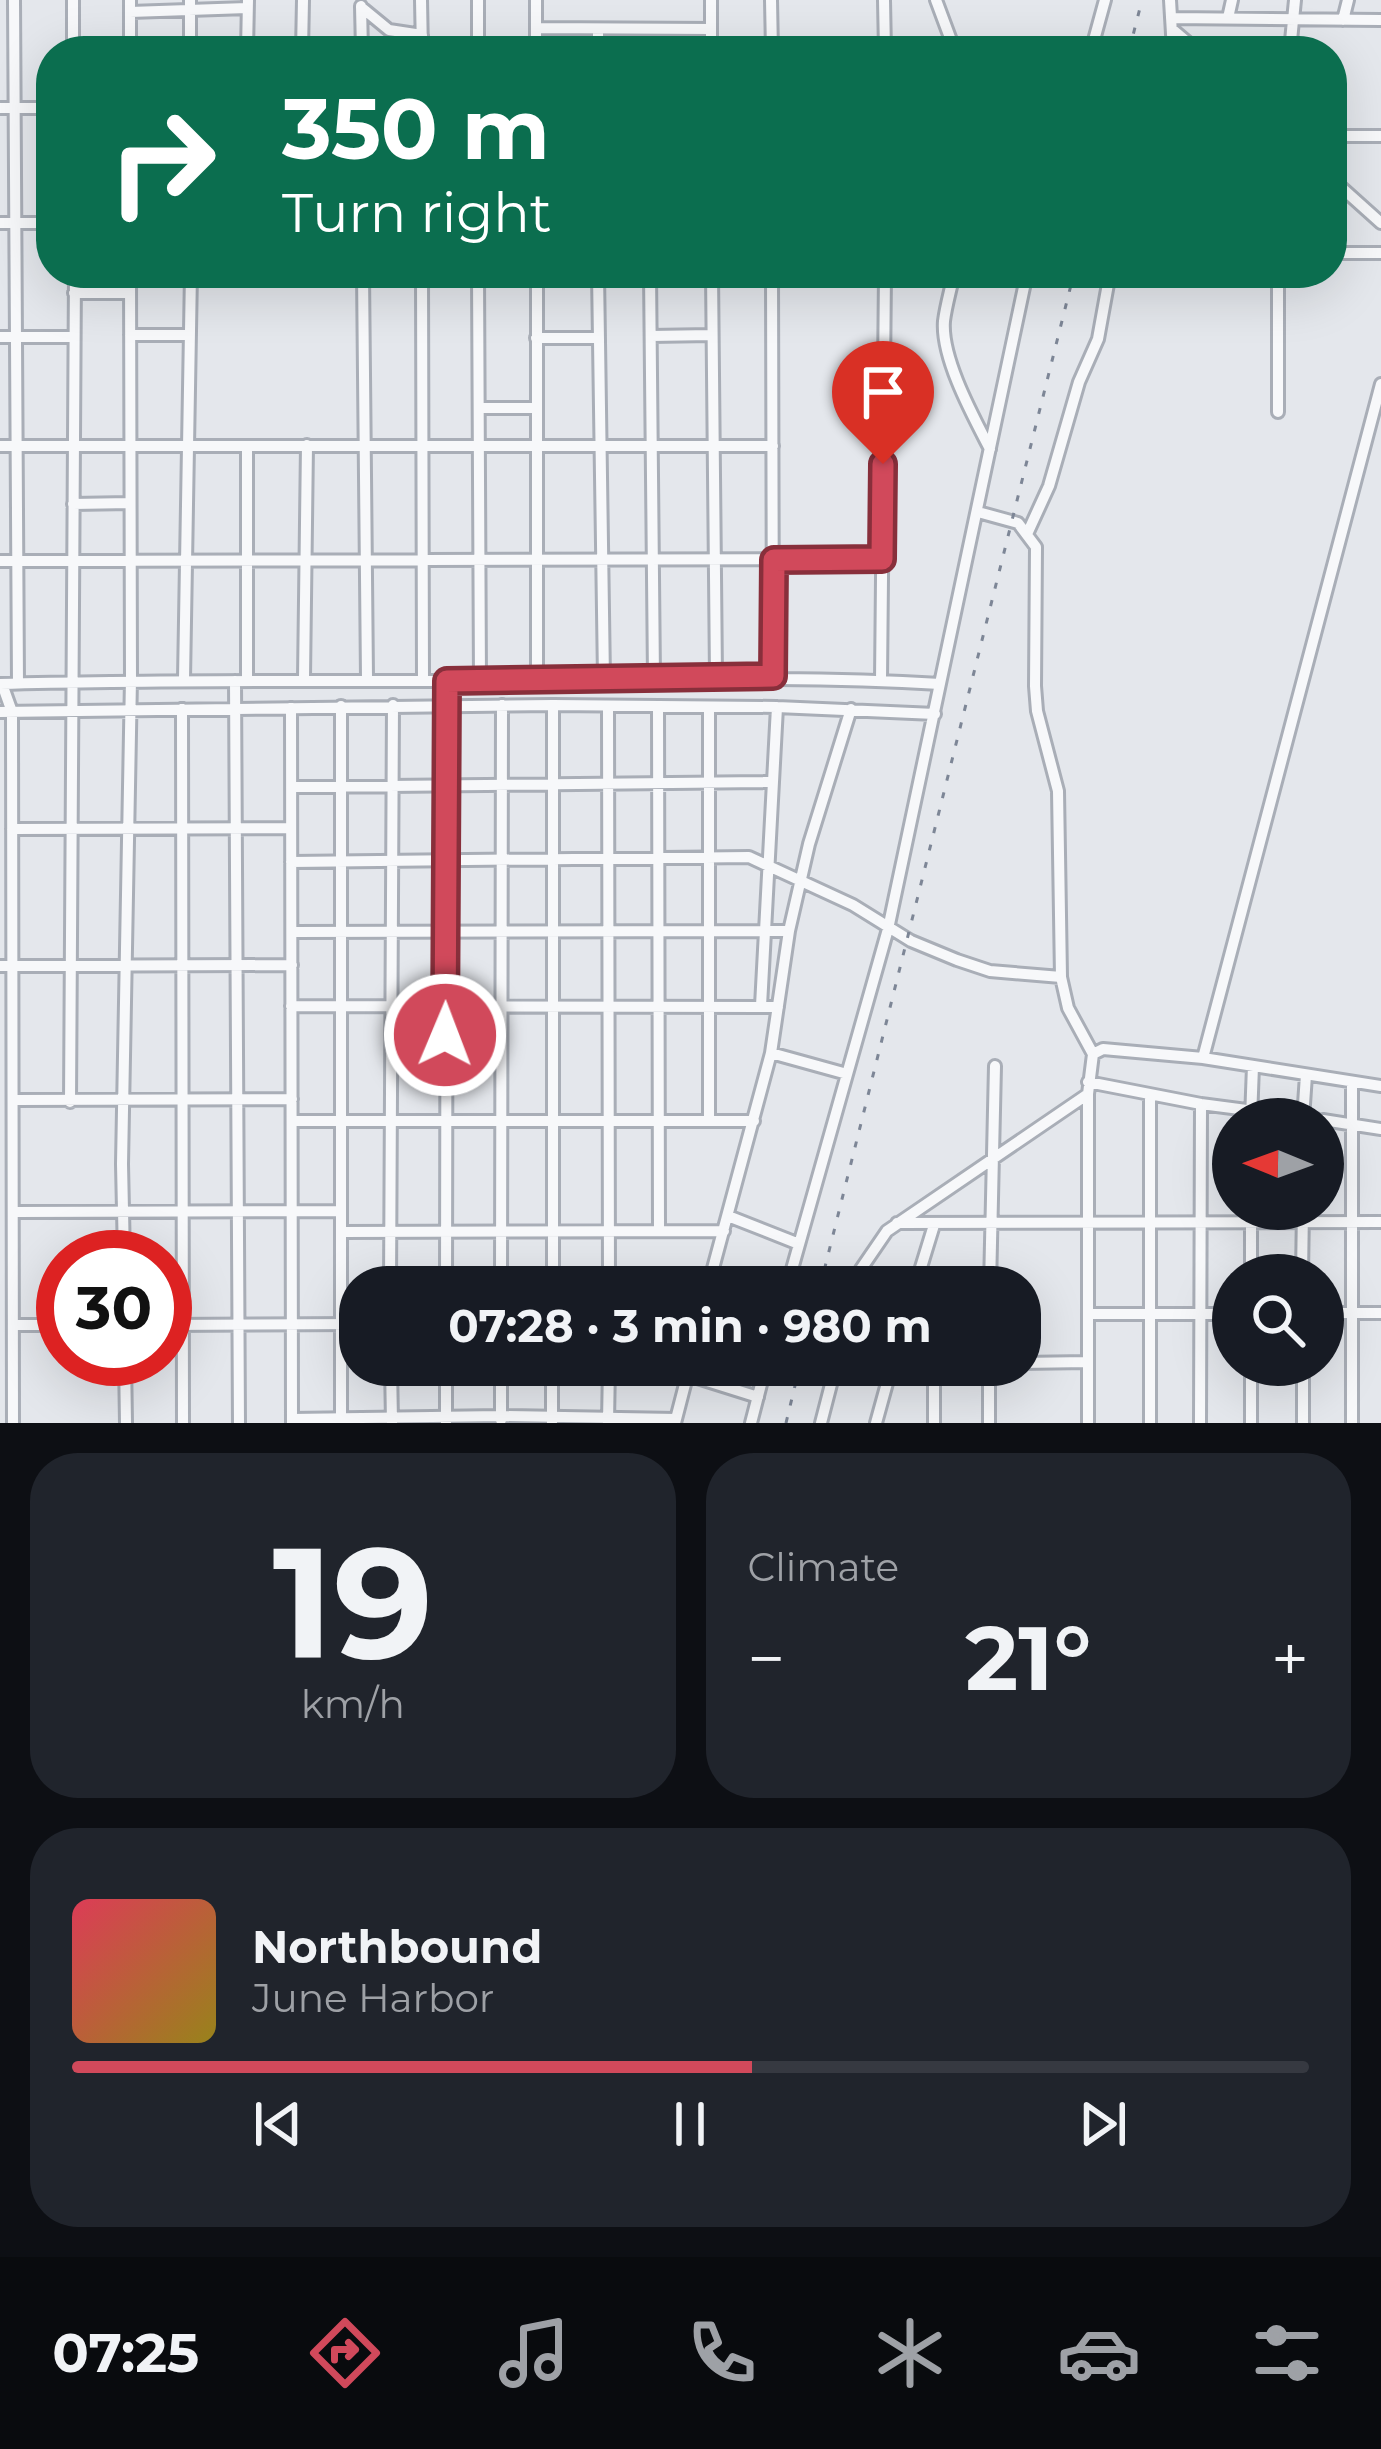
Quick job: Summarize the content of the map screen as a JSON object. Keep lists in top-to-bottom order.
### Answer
{
  "north": "left",
  "page": {
    "turn": ["350 m", "Turn right"],
    "limit": "30",
    "trip": "07:28 · 3 min · 980 m",
    "tile": [
      ["19", "km/h"],
      "Climate"
    ],
    "heat": ["−", "21°", "+"],
    "song": ["Northbound", "June Harbor"],
    "tabs": "07:25"
  }
}
